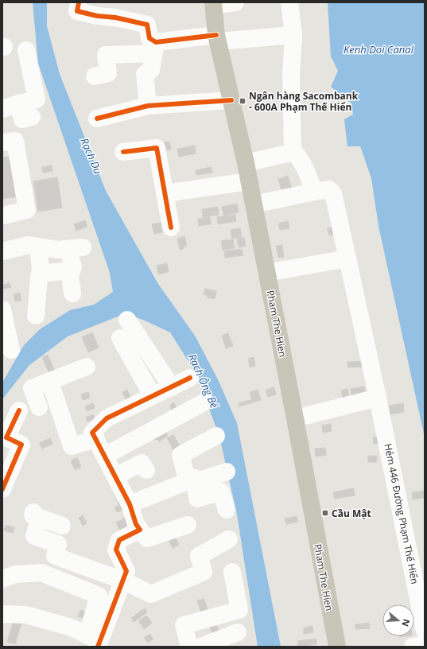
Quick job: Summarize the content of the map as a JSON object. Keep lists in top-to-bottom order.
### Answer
{
  "streets": {
    "main road": ["Pham The Hien"],
    "street": ["Hẻm 446 Đường Phạm Thế Hiển"]
  },
  "water": ["Kenh Doi Canal", "Rạch Du", "Rạch Ông Bé"],
  "places": {
    "transit": ["Ngân hàng Sacombank - 600A Phạm Thế Hiển", "Cầu Mật"]
  },
  "north": "right"
}
